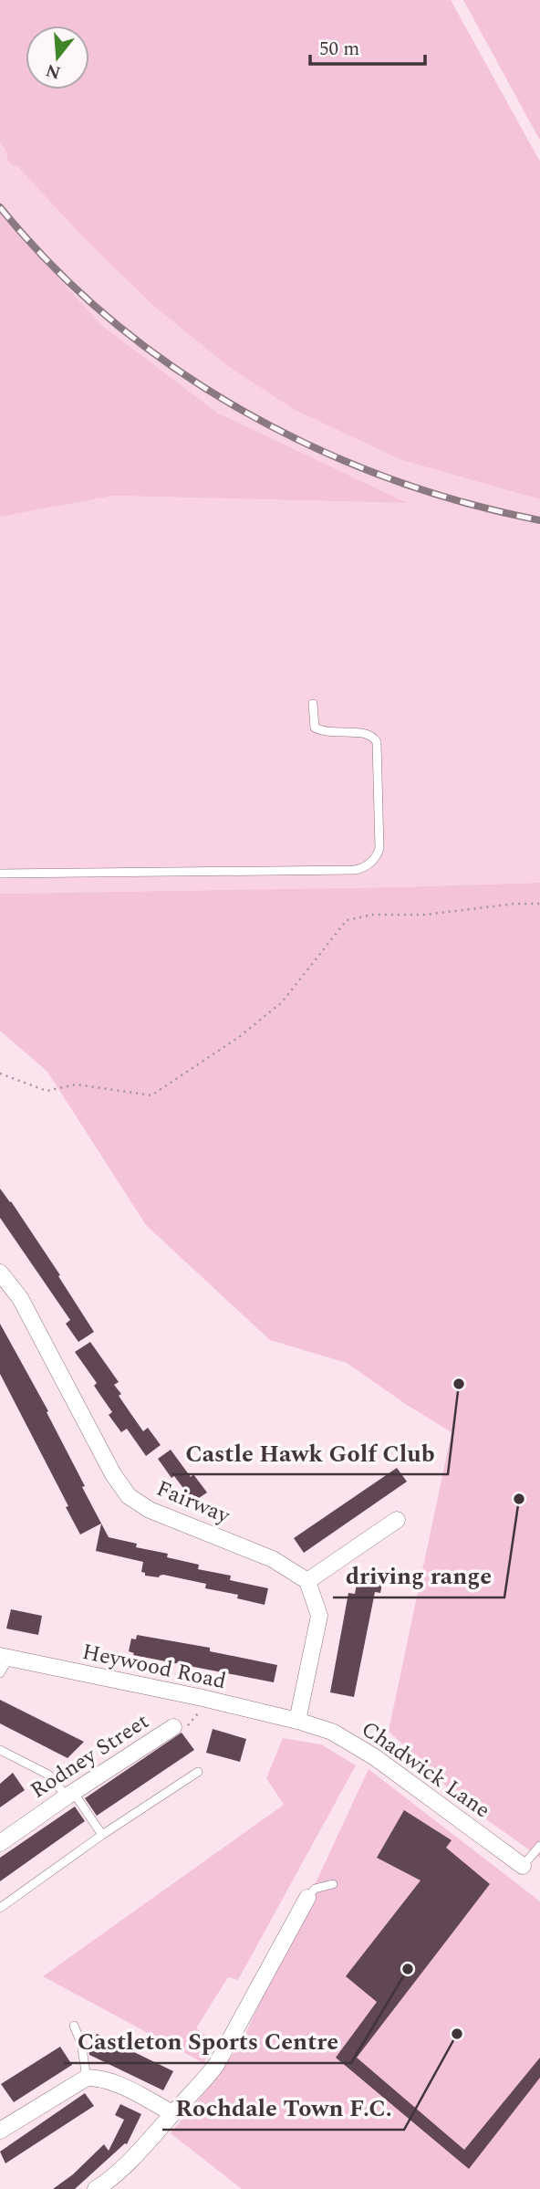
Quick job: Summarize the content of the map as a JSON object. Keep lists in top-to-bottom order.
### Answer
{
  "streets": {
    "street": [
      "Fairway",
      "Heywood Road",
      "Rodney Street",
      "Chadwick Lane"
    ]
  },
  "crossings": [
    ["Heywood Road", "Chadwick Lane"]
  ],
  "places": [
    "Castle Hawk Golf Club",
    "driving range",
    "Castleton Sports Centre",
    "Rochdale Town F.C."
  ],
  "scale_bar": "50 m",
  "north": "bottom"
}
